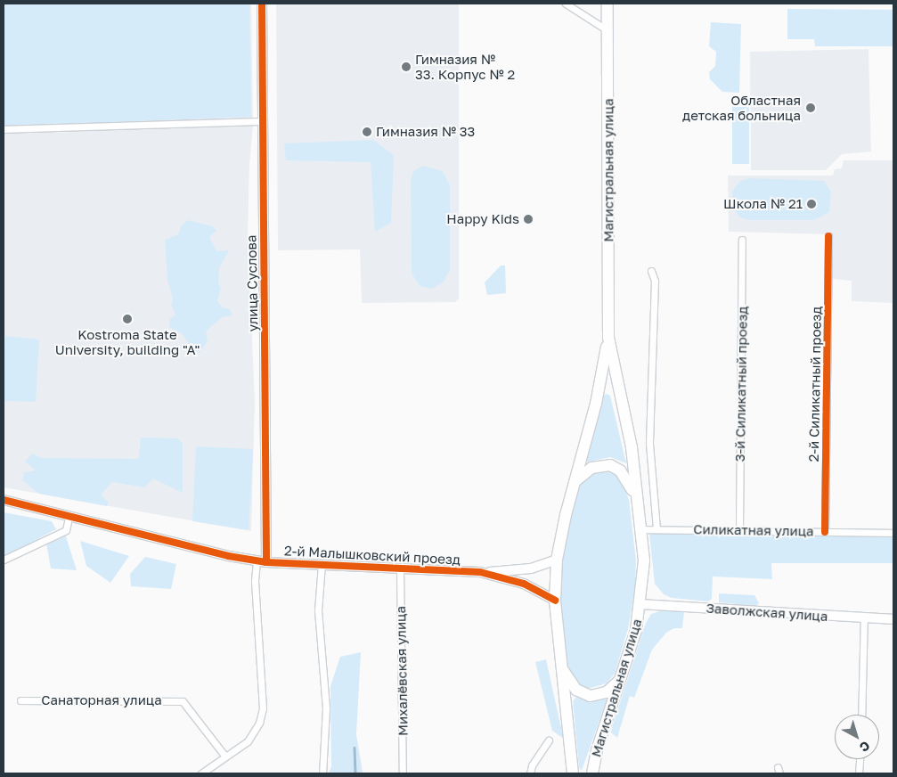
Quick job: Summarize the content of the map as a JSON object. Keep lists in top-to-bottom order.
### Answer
{
  "streets": {
    "highway": ["Магистральная улица"],
    "street": [
      "улица Суслова",
      "3-й Силикатный проезд",
      "2-й Силикатный проезд",
      "Силикатная улица",
      "2-й Малышковский проезд",
      "Заволжская улица",
      "Михалёвская улица",
      "Санаторная улица"
    ]
  },
  "crossings": [
    ["Магистральная улица", "Силикатная улица"],
    ["Магистральная улица", "2-й Малышковский проезд"],
    ["Магистральная улица", "Заволжская улица"],
    ["улица Суслова", "2-й Малышковский проезд"],
    ["3-й Силикатный проезд", "Силикатная улица"],
    ["2-й Силикатный проезд", "Силикатная улица"],
    ["2-й Малышковский проезд", "Михалёвская улица"]
  ],
  "places": [
    "Гимназия № 33. Корпус № 2",
    "Областная детская больница",
    "Гимназия № 33",
    "Школа № 21",
    "Happy Kids",
    "Kostroma State University, building \"A\""
  ],
  "north": "bottom right"
}
